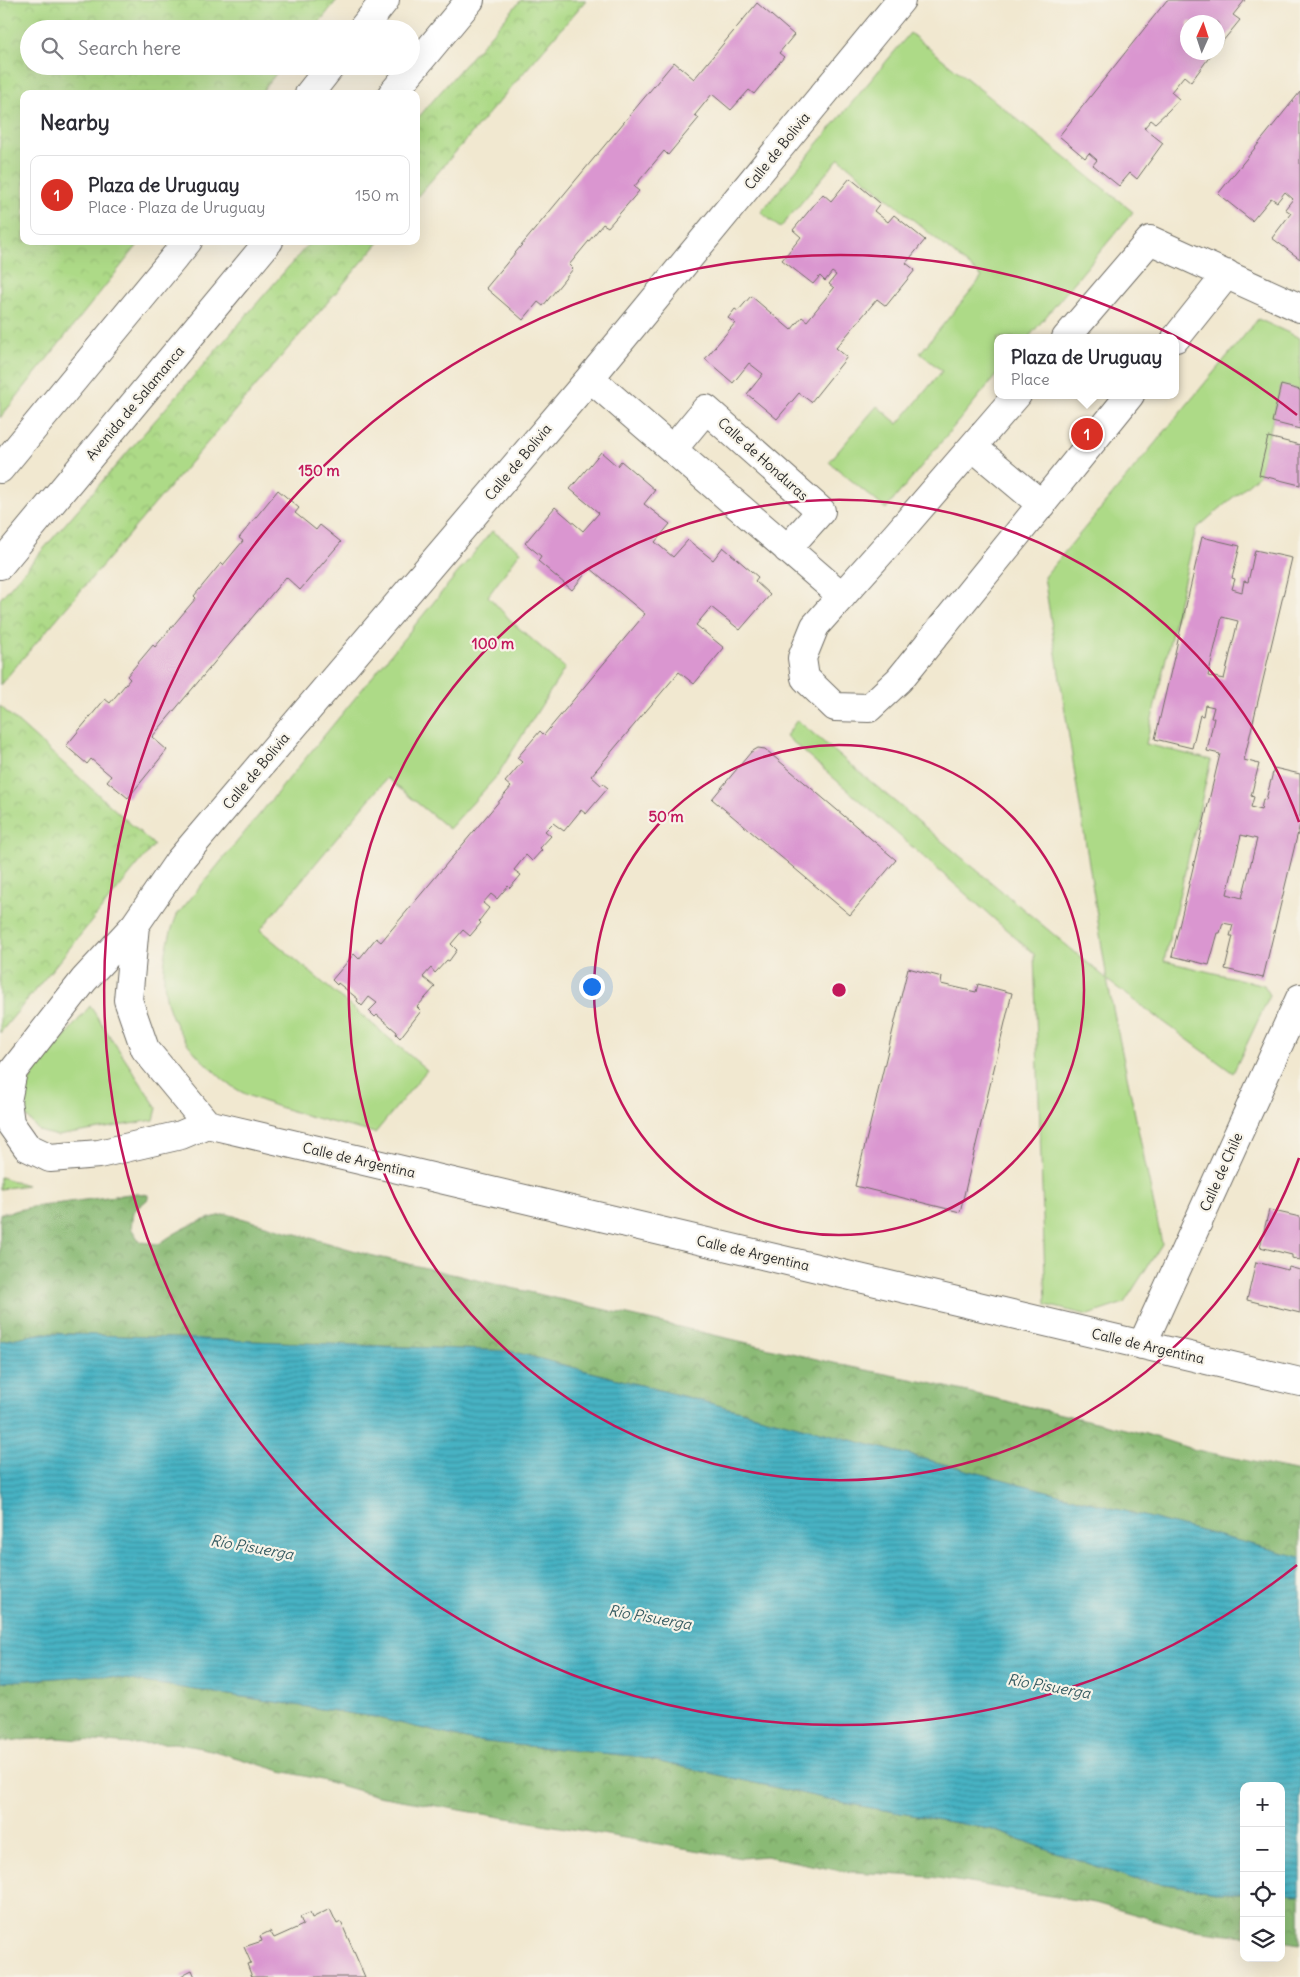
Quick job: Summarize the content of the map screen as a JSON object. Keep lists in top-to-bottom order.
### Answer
{
  "streets": {
    "main road": [
      "Calle de Bolivia",
      "Avenida de Salamanca",
      "Calle de Honduras",
      "Calle de Argentina",
      "Calle de Chile"
    ]
  },
  "crossings": [
    ["Calle de Bolivia", "Calle de Argentina"],
    ["Calle de Argentina", "Calle de Chile"]
  ],
  "water": ["Río Pisuerga"],
  "north": "top",
  "page": {
    "search": "Search here",
    "heading": "Nearby",
    "list": [
      {
        "mark": "1",
        "name": "Plaza de Uruguay",
        "note": "Place · Plaza de Uruguay",
        "value": "150 m"
      }
    ],
    "popup": ["Plaza de Uruguay", "Place"],
    "pins": "1",
    "map_buttons": ["+", "−"]
  },
  "rings": ["150 m", "100 m", "50 m"]
}
